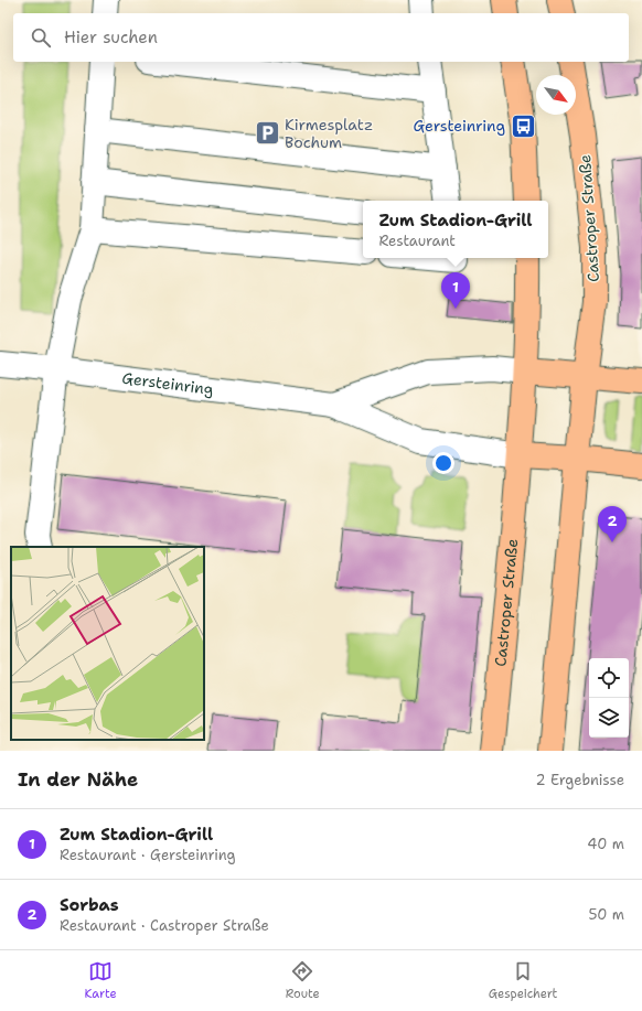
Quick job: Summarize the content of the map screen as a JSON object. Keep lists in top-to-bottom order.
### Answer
{
  "streets": {
    "main road": ["Castroper Straße"],
    "street": ["Gersteinring"]
  },
  "crossings": [
    ["Castroper Straße", "Gersteinring"]
  ],
  "places": {
    "bus stop": ["Gersteinring"],
    "parking": ["Kirmesplatz Bochum"]
  },
  "north": "bottom right",
  "page": {
    "search": "Hier suchen",
    "popup": ["Zum Stadion-Grill", "Restaurant"],
    "pins": ["1", "2"],
    "heading": ["In der Nähe", "2 Ergebnisse"],
    "list": [
      {
        "mark": "1",
        "name": "Zum Stadion-Grill",
        "note": "Restaurant · Gersteinring",
        "value": "40 m"
      },
      {
        "mark": "2",
        "name": "Sorbas",
        "note": "Restaurant · Castroper Straße",
        "value": "50 m"
      }
    ],
    "nav": ["Karte", "Route", "Gespeichert"]
  }
}
